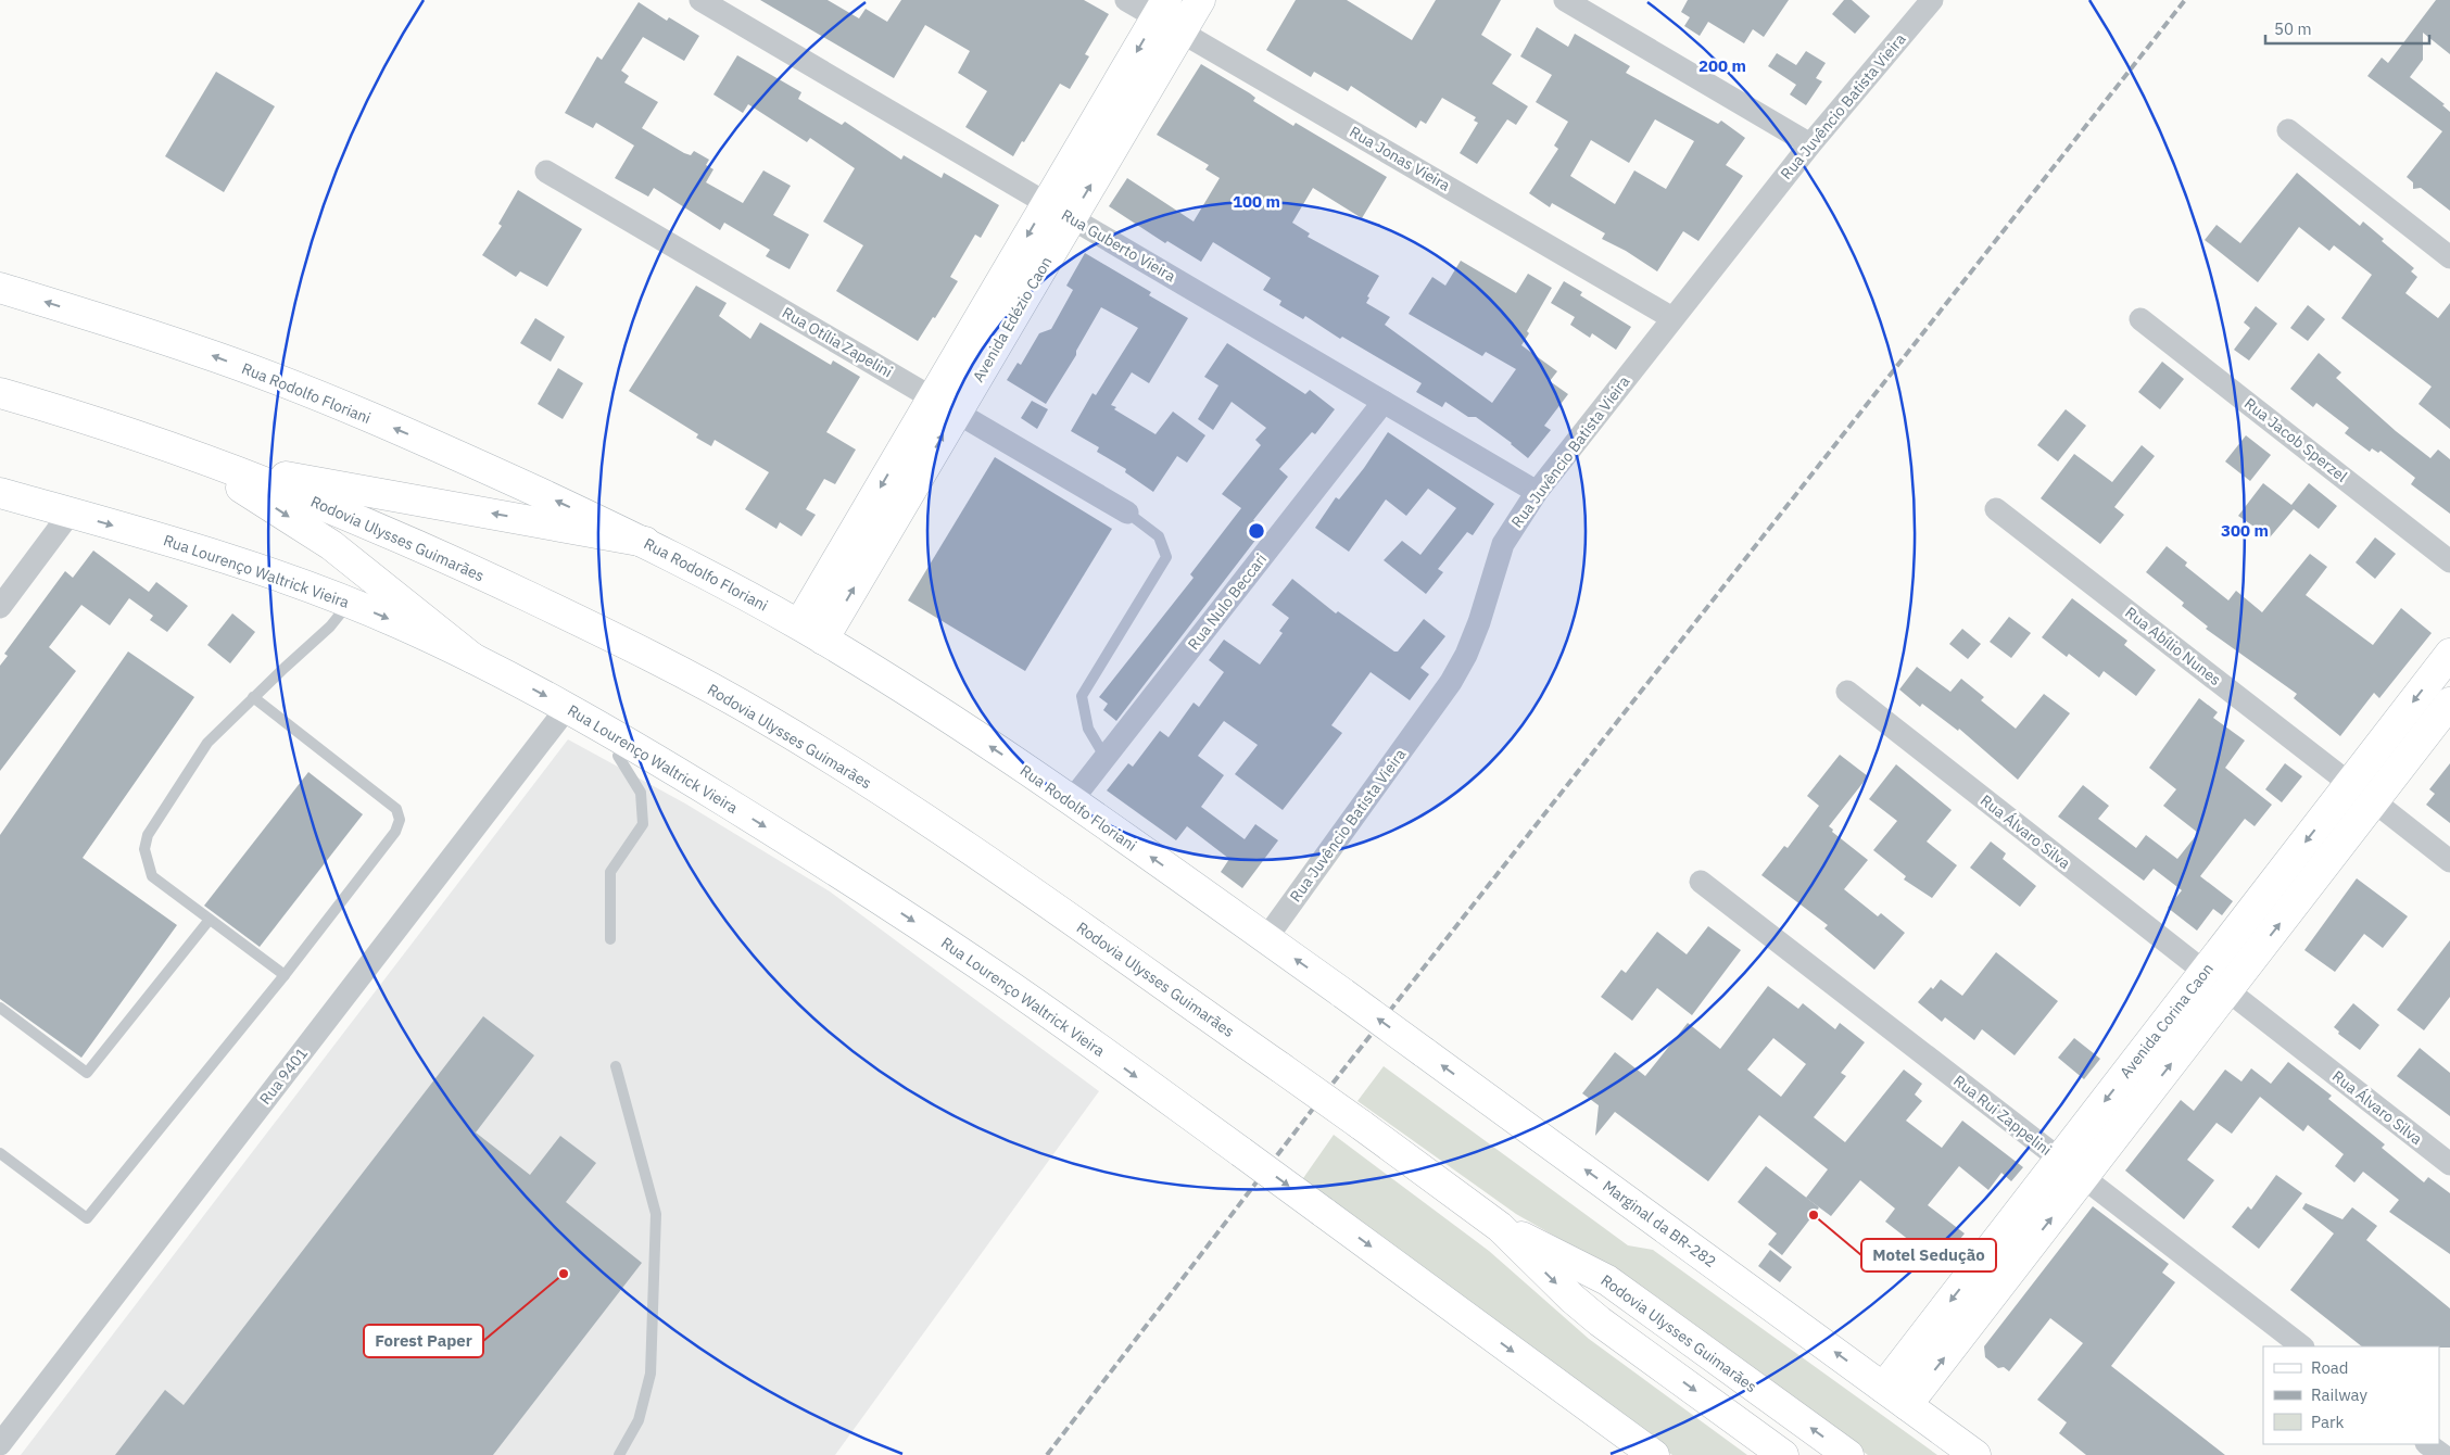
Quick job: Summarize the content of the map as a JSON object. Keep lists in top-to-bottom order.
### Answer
{
  "streets": {
    "main road": [
      "Avenida Edézio Caon",
      "Rua Rodolfo Floriani",
      "Rodovia Ulysses Guimarães",
      "Rua Lourenço Waltrick Vieira",
      "Avenida Corina Caon",
      "Marginal da BR-282"
    ],
    "street": [
      "Rua Juvêncio Batista Vieira",
      "Rua Jonas Vieira",
      "Rua Guberto Vieira",
      "Rua Otília Zapelini",
      "Rua Jacob Sperzel",
      "Rua Nulo Beccari",
      "Rua Abílio Nunes",
      "Rua Álvaro Silva",
      "Rua 9401",
      "Rua Rui Zappelini"
    ]
  },
  "crossings": [
    ["Rua Juvêncio Batista Vieira", "Rua Jonas Vieira"],
    ["Rua Juvêncio Batista Vieira", "Rua Guberto Vieira"],
    ["Rua Juvêncio Batista Vieira", "Rua Rodolfo Floriani"],
    ["Rua Jonas Vieira", "Avenida Edézio Caon"],
    ["Rua Guberto Vieira", "Avenida Edézio Caon"],
    ["Rua Guberto Vieira", "Rua Nulo Beccari"],
    ["Avenida Edézio Caon", "Rua Otília Zapelini"],
    ["Avenida Edézio Caon", "Rua Rodolfo Floriani"],
    ["Rua Rodolfo Floriani", "Rua Nulo Beccari"],
    ["Rua Rodolfo Floriani", "Marginal da BR-282"],
    ["Rua Lourenço Waltrick Vieira", "Rua 9401"],
    ["Rua Abílio Nunes", "Avenida Corina Caon"],
    ["Rua Álvaro Silva", "Avenida Corina Caon"],
    ["Avenida Corina Caon", "Rua Rui Zappelini"],
    ["Avenida Corina Caon", "Marginal da BR-282"]
  ],
  "one_way": ["Marginal da BR-282"],
  "places": ["Motel Sedução", "Forest Paper"],
  "legend": ["Road", "Railway", "Park"],
  "scale_bar": "50 m",
  "rings": ["200 m", "100 m", "300 m"]
}
